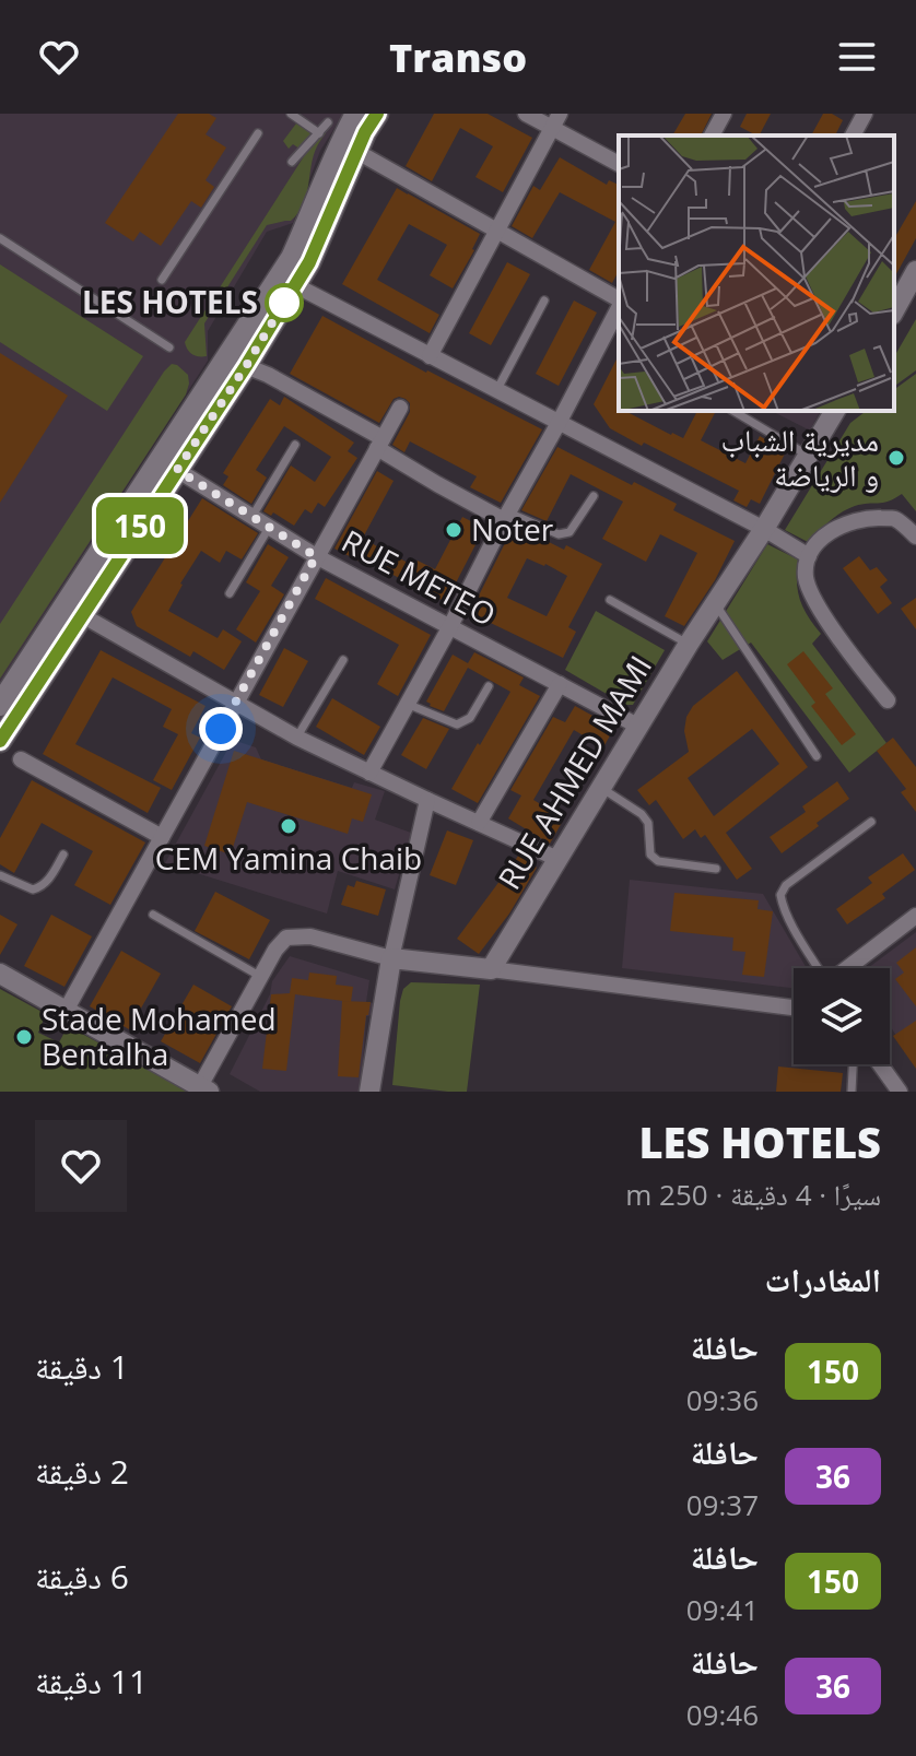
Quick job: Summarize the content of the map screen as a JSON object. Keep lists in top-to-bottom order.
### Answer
{
  "streets": {
    "street": ["RUE METEO", "RUE AHMED MAMI"]
  },
  "crossings": [
    ["RUE METEO", "RUE AHMED MAMI"]
  ],
  "places": [
    "LES HOTELS",
    "مديرية الشباب و الرياضة",
    "Noter",
    "CEM Yamina Chaib",
    "Stade Mohamed Bentalha"
  ],
  "lines": ["bus line 150"],
  "page": {
    "header": "Transo",
    "on_map": "150",
    "heading": [
      ["LES HOTELS", "سيرًا · 4 دقيقة · 250 m"],
      "المغادرات"
    ],
    "list": [
      {
        "mark": "150",
        "name": "حافلة",
        "note": "09:36",
        "value": "1 دقيقة"
      },
      {
        "mark": "36",
        "name": "حافلة",
        "note": "09:37",
        "value": "2 دقيقة"
      },
      {
        "mark": "150",
        "name": "حافلة",
        "note": "09:41",
        "value": "6 دقيقة"
      },
      {
        "mark": "36",
        "name": "حافلة",
        "note": "09:46",
        "value": "11 دقيقة"
      }
    ]
  }
}
